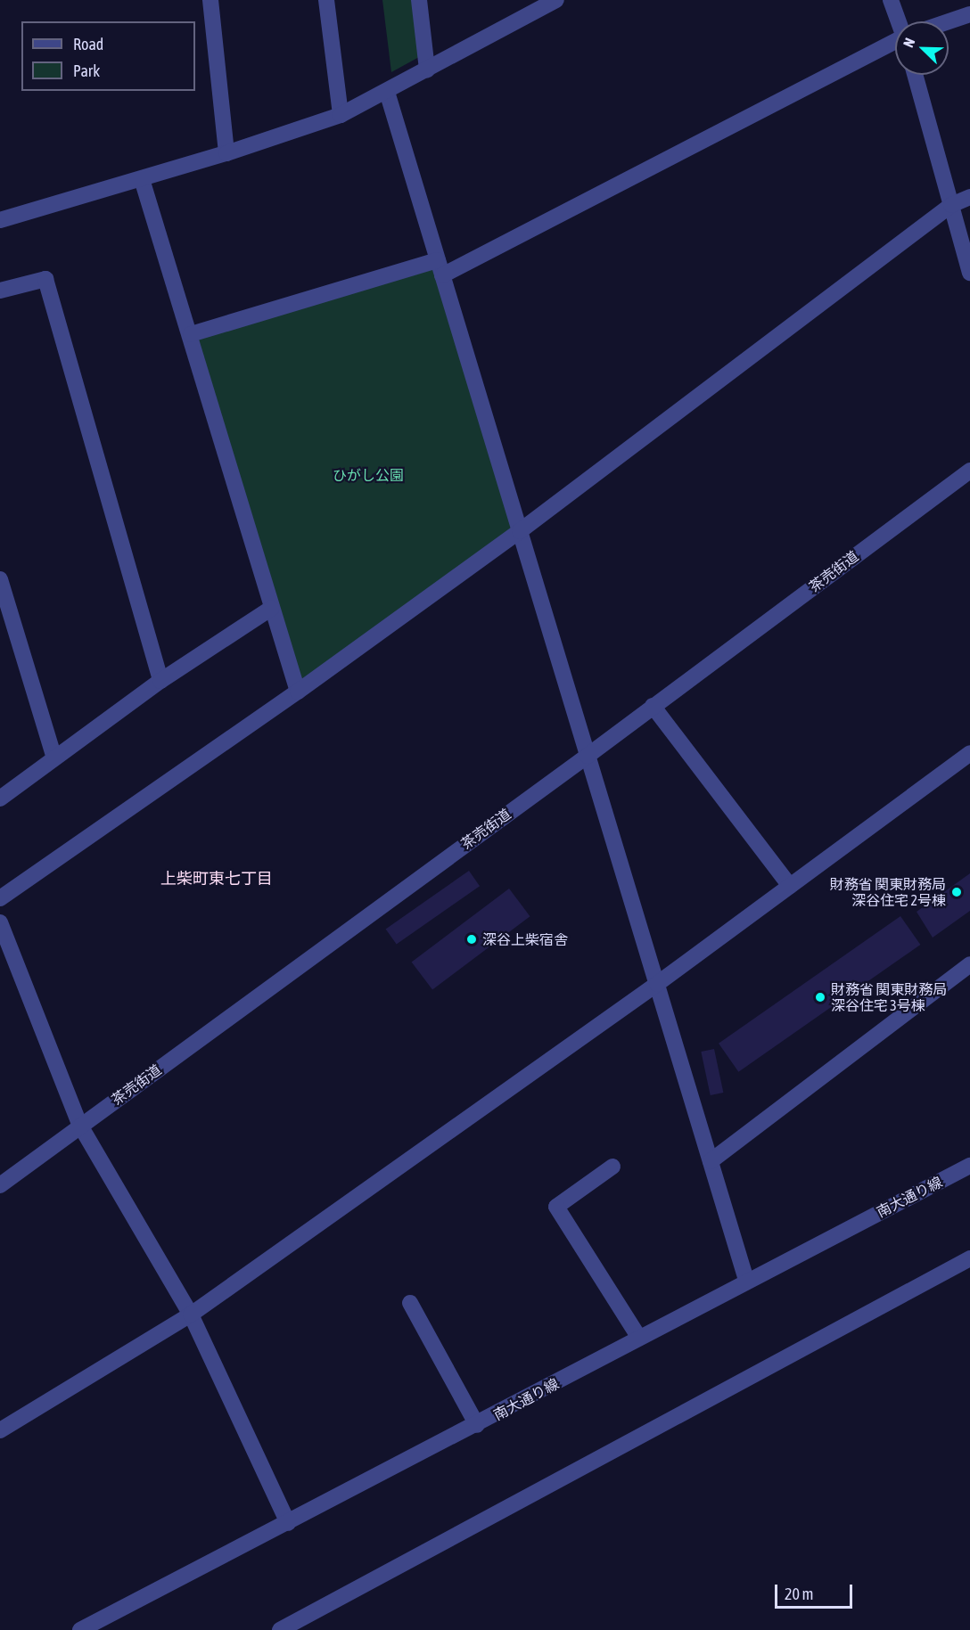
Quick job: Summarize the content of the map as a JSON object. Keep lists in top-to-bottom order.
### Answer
{
  "streets": {
    "street": ["茶売街道", "南大通り線"]
  },
  "districts": ["上柴町東七丁目"],
  "parks": ["ひがし公園"],
  "places": ["財務省 関東財務局 深谷住宅 2号棟", "深谷上柴宿舎", "財務省 関東財務局 深谷住宅 3号棟"],
  "legend": ["Road", "Park"],
  "scale_bar": "20 m",
  "north": "top left"
}
